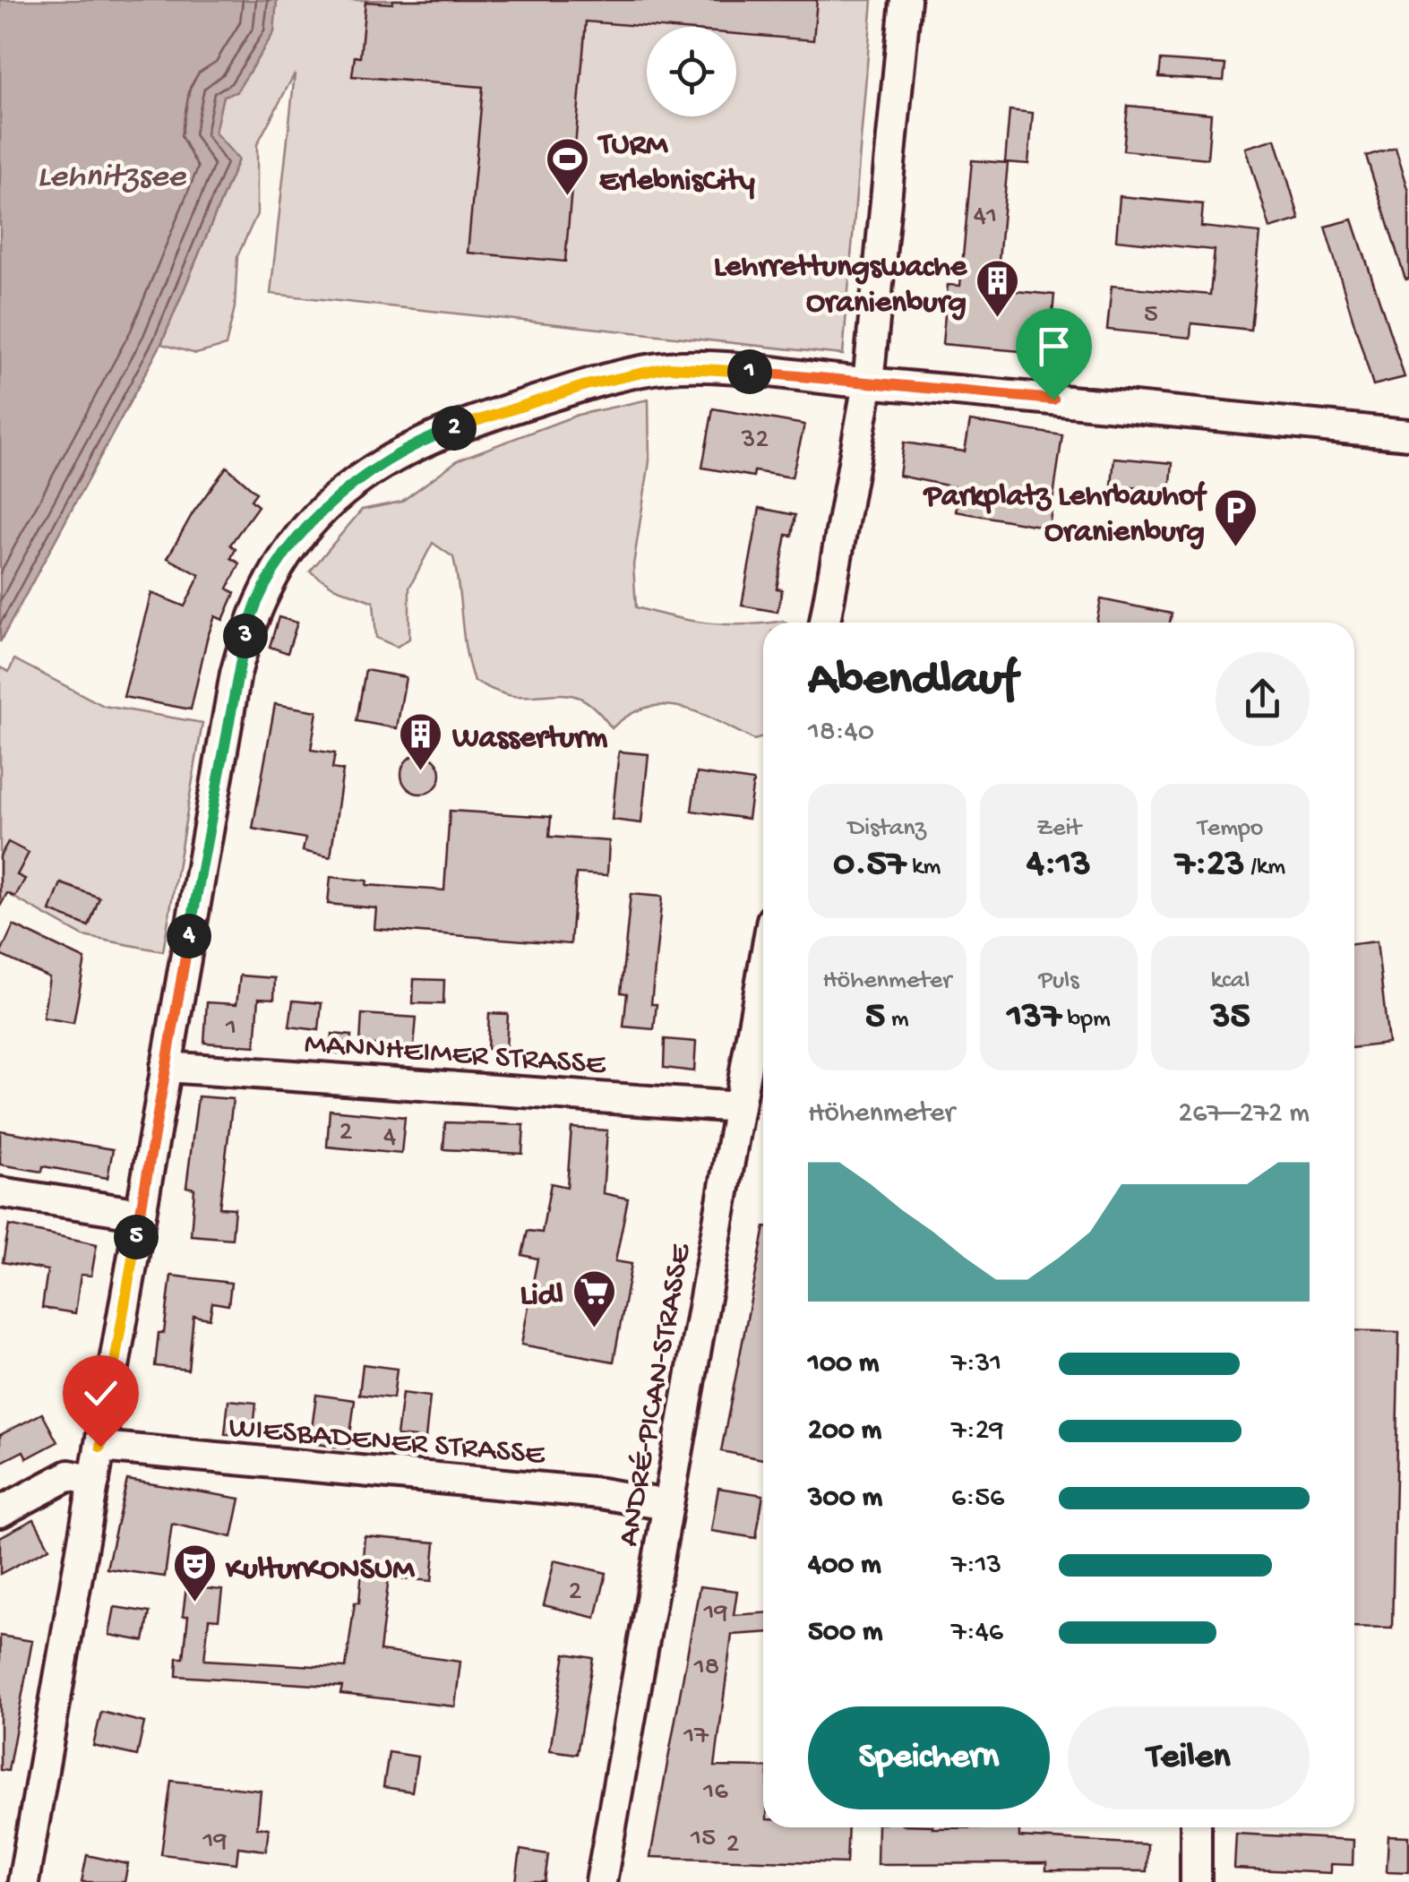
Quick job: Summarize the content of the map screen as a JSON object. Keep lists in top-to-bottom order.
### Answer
{
  "streets": {
    "street": ["MANNHEIMER STRASSE", "ANDRÉ-PICAN-STRASSE", "WIESBADENER STRASSE"]
  },
  "crossings": [
    ["MANNHEIMER STRASSE", "ANDRÉ-PICAN-STRASSE"],
    ["ANDRÉ-PICAN-STRASSE", "WIESBADENER STRASSE"]
  ],
  "water": ["Lehnitzsee"],
  "places": {
    "sports": ["TURM ErlebnisCity"],
    "building": ["Lehrrettungswache Oranienburg", "Wasserturm"],
    "parking": ["Parkplatz Lehrbauhof Oranienburg"],
    "supermarket": ["Lidl"],
    "theatre": ["KulturKONSUM"]
  },
  "house_numbers": [
    "41",
    "5",
    "32",
    "1",
    "2",
    "4",
    "2",
    "19",
    "18",
    "17",
    "16",
    "15",
    "19",
    "2"
  ],
  "page": {
    "pins": [
      "1",
      "2",
      "3",
      "4",
      "5"
    ],
    "heading": ["Abendlauf", "18:40"],
    "stats": [
      ["Distanz", "0.57 km"],
      ["Zeit", "4:13"],
      ["Tempo", "7:23 /km"],
      ["Höhenmeter", "5 m"],
      ["Puls", "137 bpm"],
      ["kcal", "35"]
    ],
    "chart": ["Höhenmeter", "267–272 m"],
    "list": [
      {
        "name": "100 m",
        "note": "7:31"
      },
      {
        "name": "200 m",
        "note": "7:29"
      },
      {
        "name": "300 m",
        "note": "6:56"
      },
      {
        "name": "400 m",
        "note": "7:13"
      },
      {
        "name": "500 m",
        "note": "7:46"
      }
    ],
    "buttons": ["Speichern", "Teilen"]
  }
}
